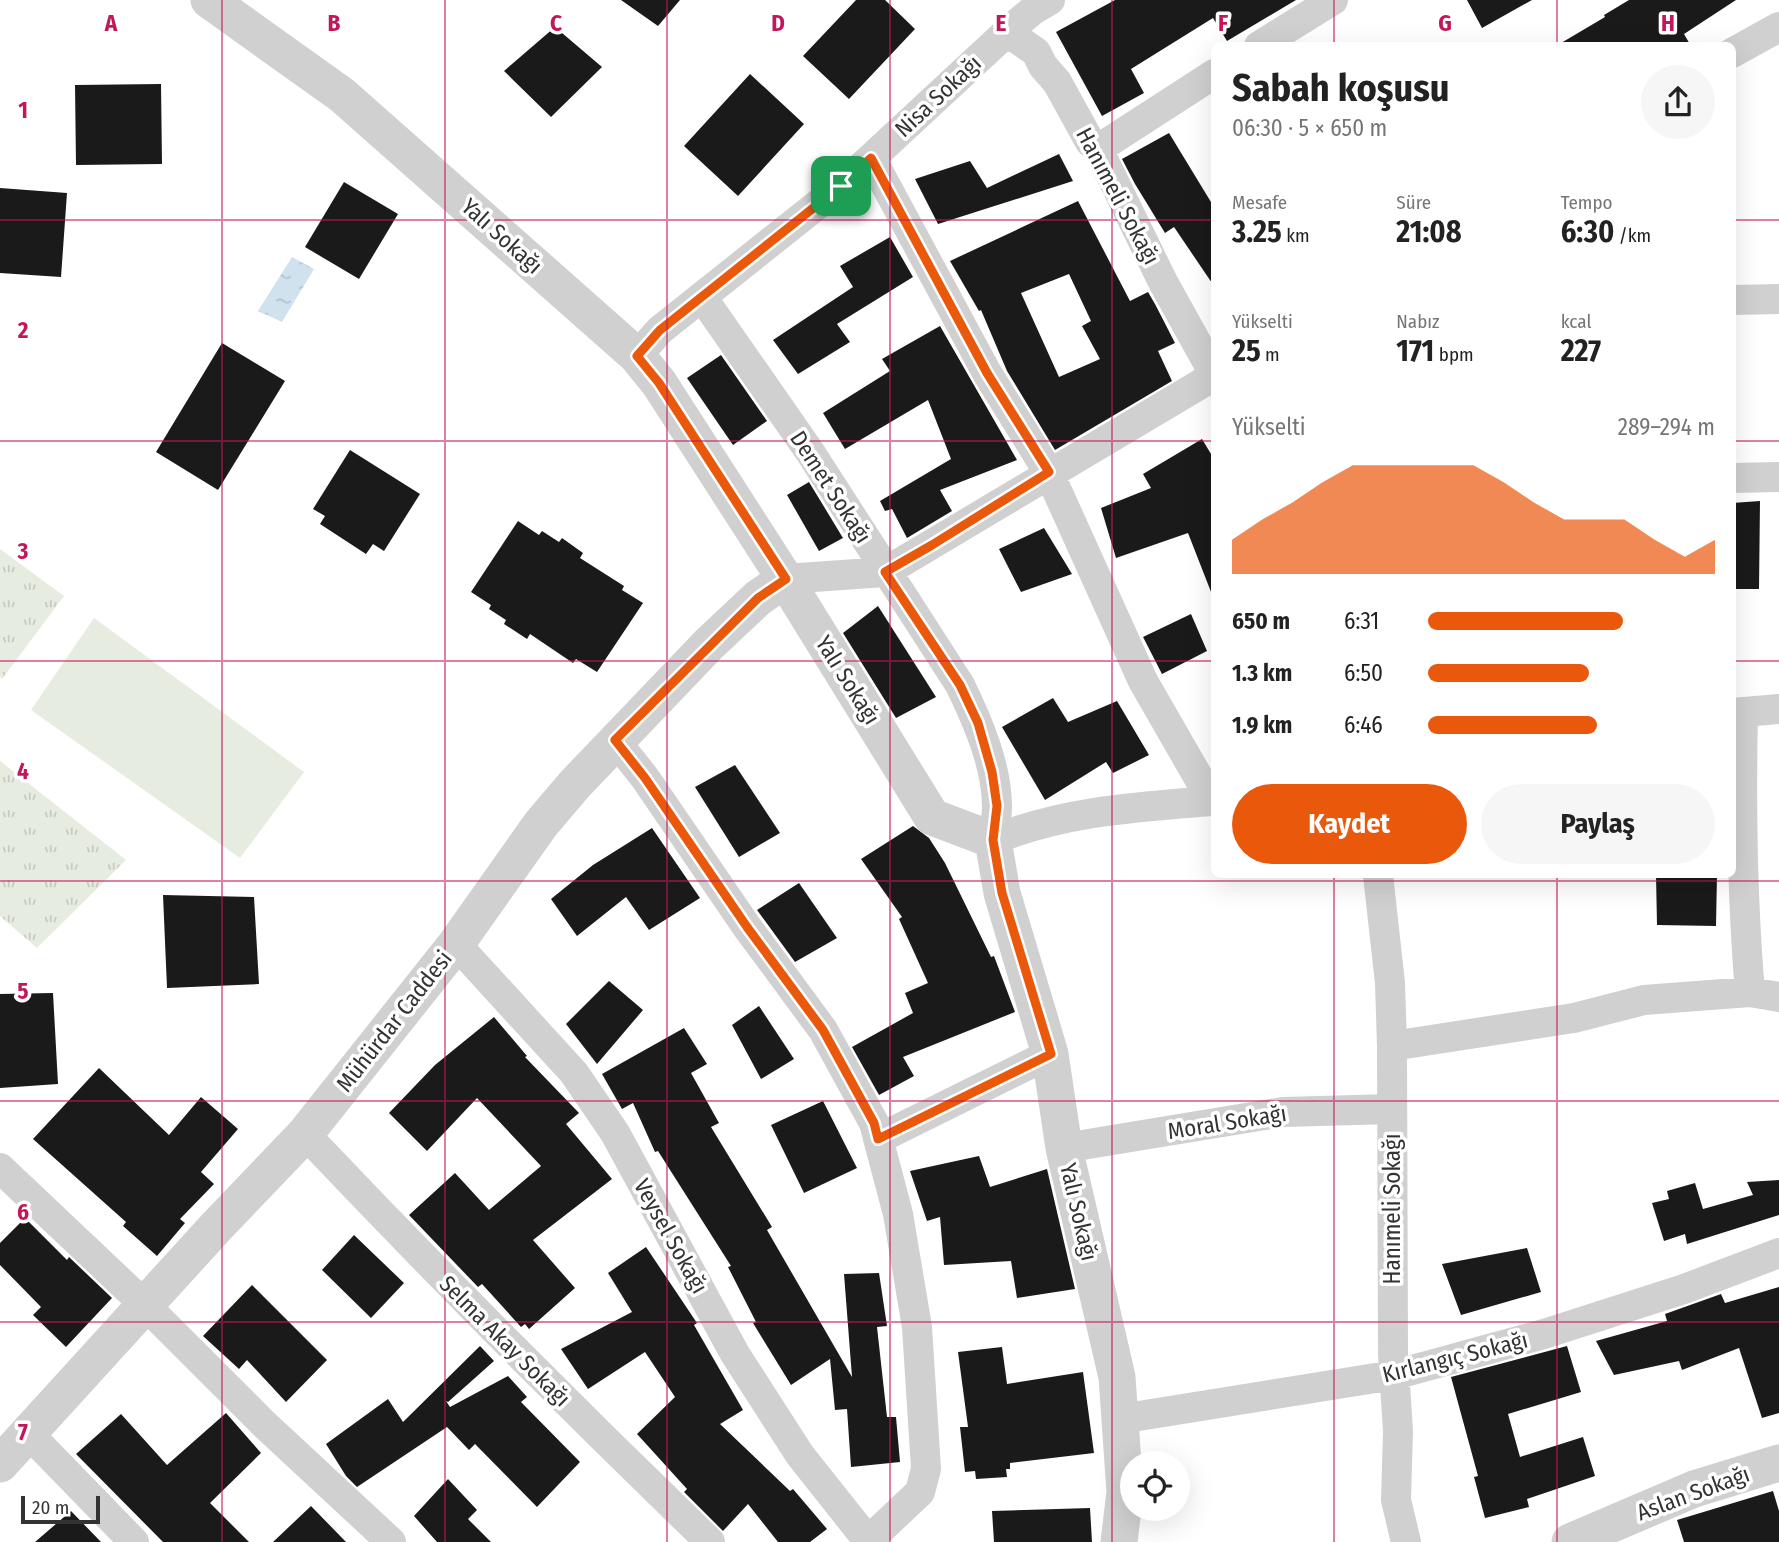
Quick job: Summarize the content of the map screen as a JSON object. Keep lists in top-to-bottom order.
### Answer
{
  "streets": {
    "street": [
      "Nisa Sokağı",
      "Hanımeli Sokağı",
      "Yalı Sokağı",
      "Demet Sokağı",
      "Mühürdar Caddesi",
      "Moral Sokağı",
      "Veysel Sokağı",
      "Selma Akay Sokağı",
      "Kırlangıç Sokağı",
      "Aslan Sokağı"
    ]
  },
  "crossings": [
    ["Nisa Sokağı", "Hanımeli Sokağı"],
    ["Nisa Sokağı", "Yalı Sokağı"],
    ["Nisa Sokağı", "Demet Sokağı"],
    ["Hanımeli Sokağı", "Moral Sokağı"],
    ["Hanımeli Sokağı", "Kırlangıç Sokağı"],
    ["Yalı Sokağı", "Demet Sokağı"],
    ["Yalı Sokağı", "Mühürdar Caddesi"],
    ["Yalı Sokağı", "Moral Sokağı"],
    ["Yalı Sokağı", "Kırlangıç Sokağı"],
    ["Mühürdar Caddesi", "Veysel Sokağı"],
    ["Mühürdar Caddesi", "Selma Akay Sokağı"]
  ],
  "scale_bar": "20 m",
  "page": {
    "heading": ["Sabah koşusu", "06:30 · 5 × 650 m"],
    "stats": [
      ["Mesafe", "3.25 km"],
      ["Süre", "21:08"],
      ["Tempo", "6:30 /km"],
      ["Yükselti", "25 m"],
      ["Nabız", "171 bpm"],
      ["kcal", "227"]
    ],
    "chart": ["Yükselti", "289–294 m"],
    "list": [
      {
        "name": "650 m",
        "note": "6:31"
      },
      {
        "name": "1.3 km",
        "note": "6:50"
      },
      {
        "name": "1.9 km",
        "note": "6:46"
      }
    ],
    "buttons": ["Kaydet", "Paylaş"],
    "scale": "20 m"
  },
  "grid": {
    "columns": [
      "A",
      "B",
      "C",
      "D",
      "E",
      "F",
      "G",
      "H"
    ],
    "rows": [
      "1",
      "2",
      "3",
      "4",
      "5",
      "6",
      "7"
    ]
  }
}
